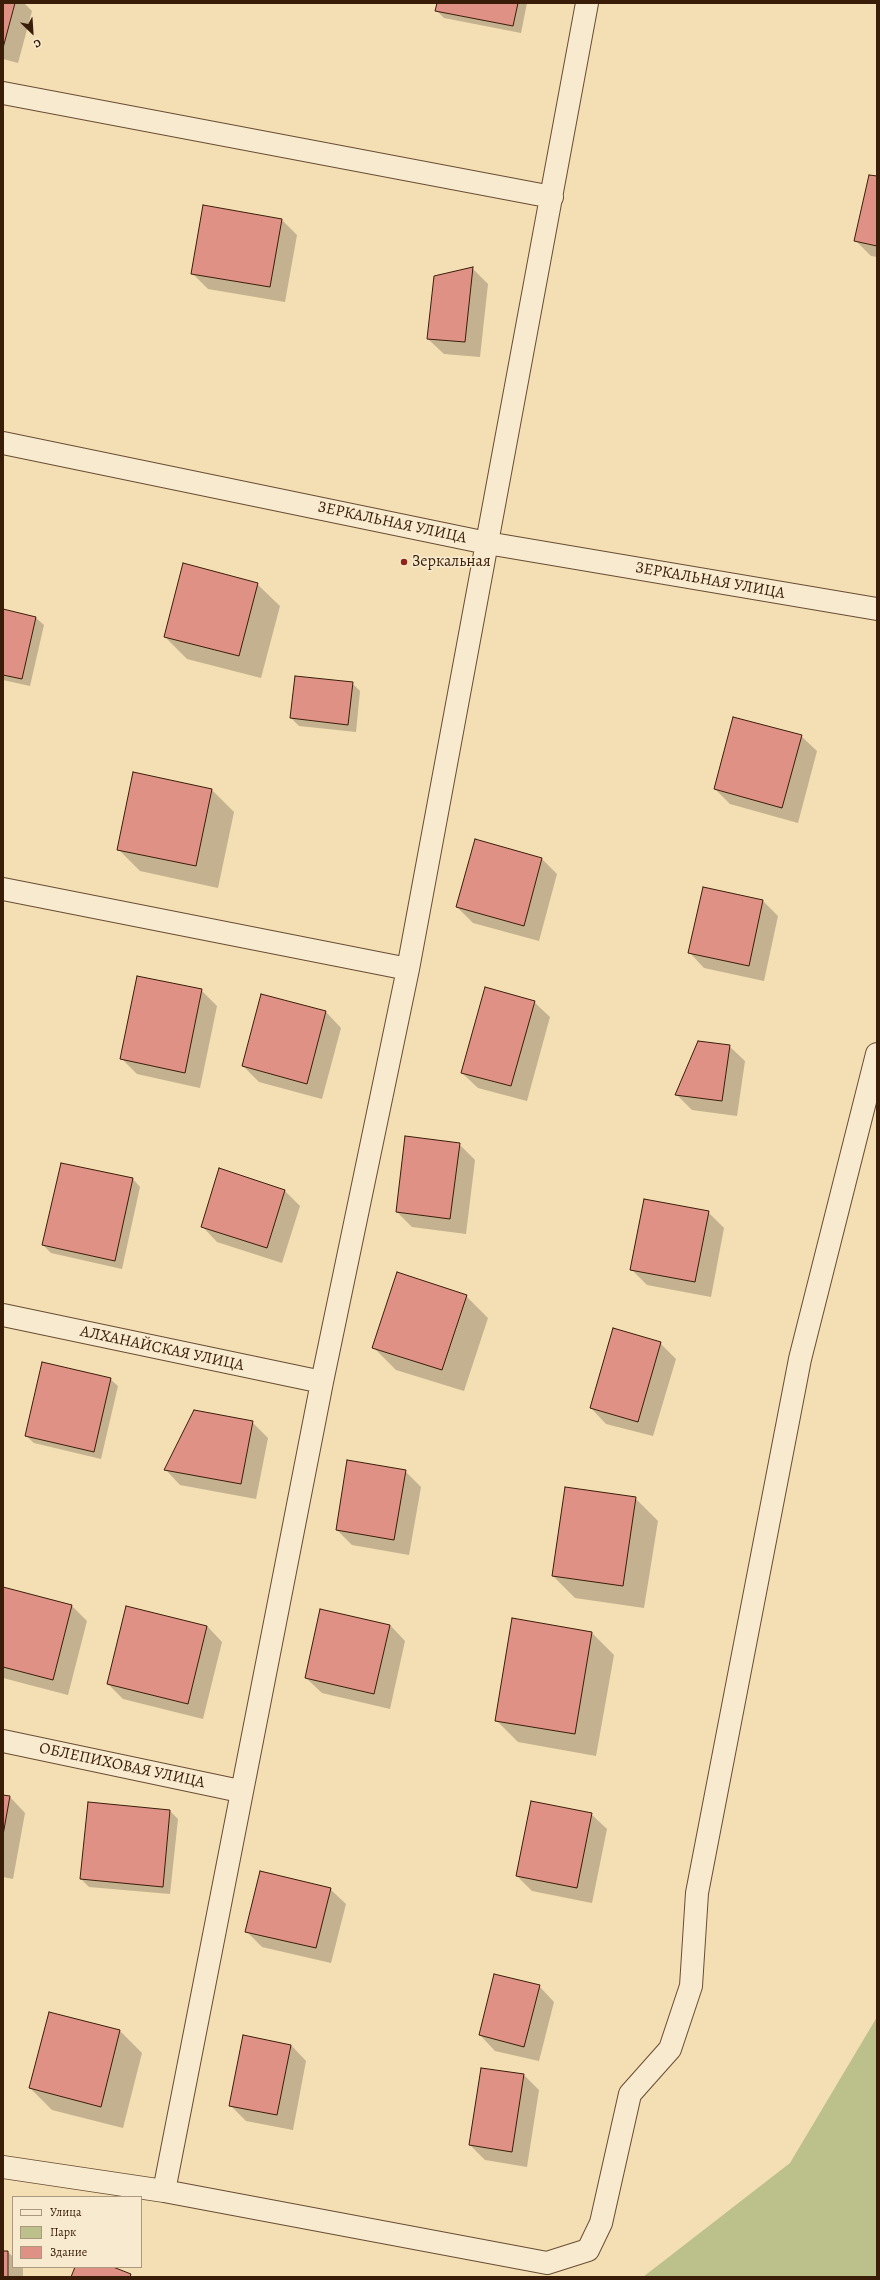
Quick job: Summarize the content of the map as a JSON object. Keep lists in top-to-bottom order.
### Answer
{
  "streets": {
    "street": ["ЗЕРКАЛЬНАЯ УЛИЦА", "АЛХАНАЙСКАЯ УЛИЦА", "ОБЛЕПИХОВАЯ УЛИЦА"]
  },
  "places": ["Зеркальная"],
  "legend": ["Улица", "Парк", "Здание"],
  "north": "bottom right"
}
